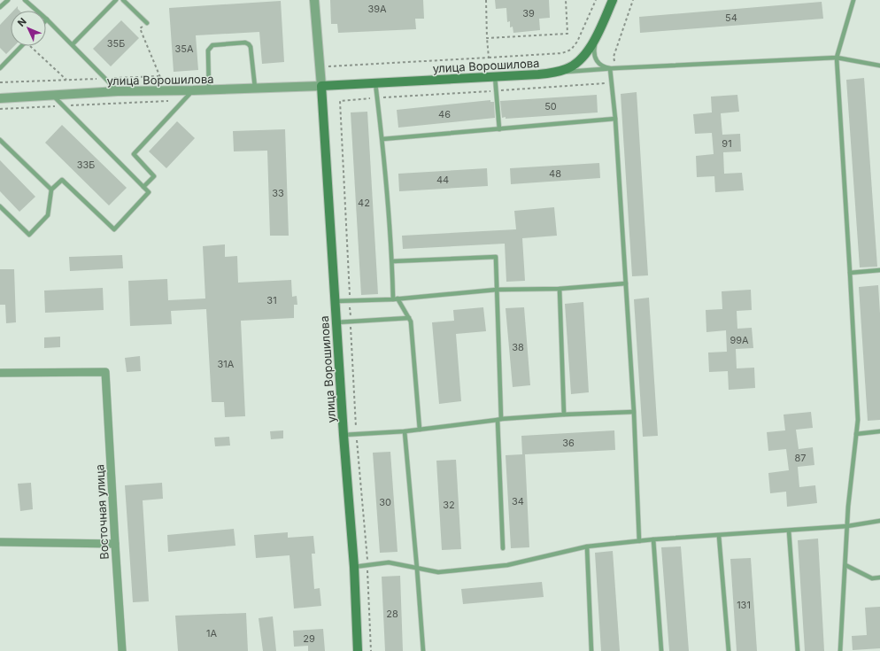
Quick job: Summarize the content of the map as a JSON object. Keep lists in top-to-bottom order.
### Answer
{
  "streets": {
    "main road": ["улица Ворошилова"],
    "street": ["Восточная улица"]
  },
  "house_numbers": [
    "39А",
    "39",
    "54",
    "35Б",
    "35А",
    "50",
    "46",
    "91",
    "33Б",
    "48",
    "44",
    "33",
    "42",
    "31",
    "99А",
    "38",
    "31А",
    "36",
    "87",
    "34",
    "30",
    "32",
    "131",
    "28",
    "1А",
    "29"
  ],
  "north": "top left"
}
